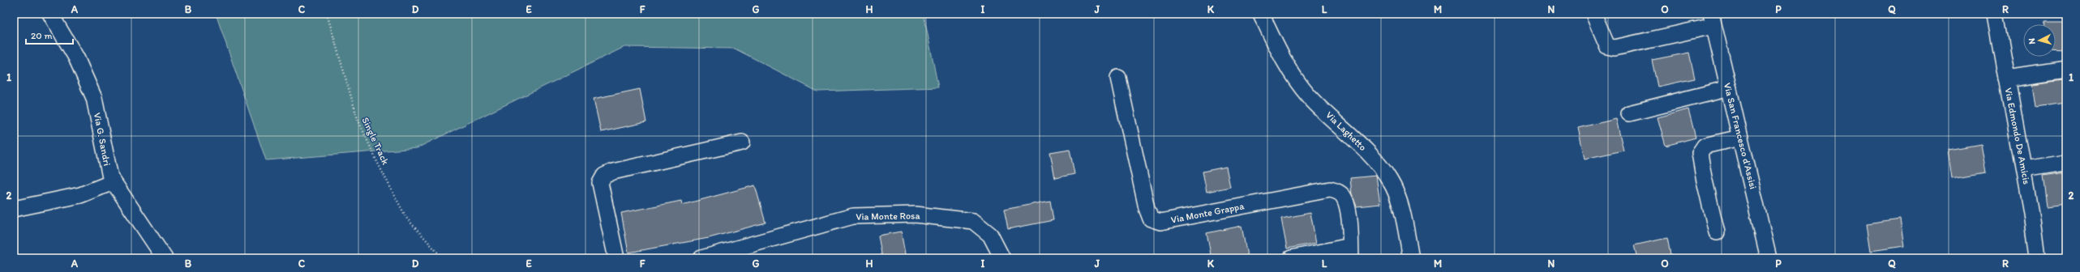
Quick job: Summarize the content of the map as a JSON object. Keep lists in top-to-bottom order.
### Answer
{
  "streets": {
    "street": [
      "Via Laghetto",
      "Via San Francesco d'Assisi",
      "Via Edmondo De Amicis",
      "Via G. Sandri",
      "Via Monte Grappa",
      "Via Monte Rosa"
    ],
    "path": ["Single Track"]
  },
  "scale_bar": "20 m",
  "north": "left",
  "grid": {
    "columns": [
      "A",
      "B",
      "C",
      "D",
      "E",
      "F",
      "G",
      "H",
      "I",
      "J",
      "K",
      "L",
      "M",
      "N",
      "O",
      "P",
      "Q",
      "R"
    ],
    "rows": ["1", "2"]
  }
}
